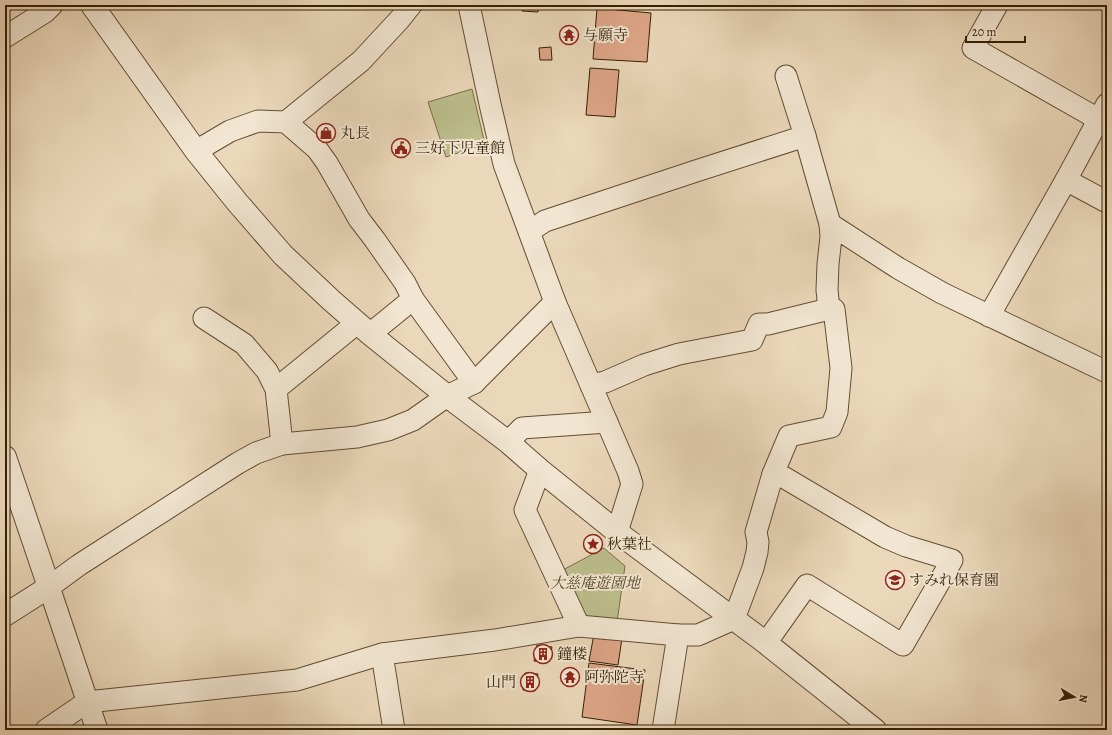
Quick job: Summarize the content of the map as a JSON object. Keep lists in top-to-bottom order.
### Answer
{
  "parks": ["大慈庵遊園地"],
  "places": {
    "temple": ["与願寺", "阿弥陀寺"],
    "shop": ["丸長"],
    "public building": ["三好下児童館"],
    "place": ["秋葉社"],
    "school or university": ["すみれ保育園"],
    "building": ["鐘楼", "山門"]
  },
  "scale_bar": "20 m",
  "north": "right"
}
